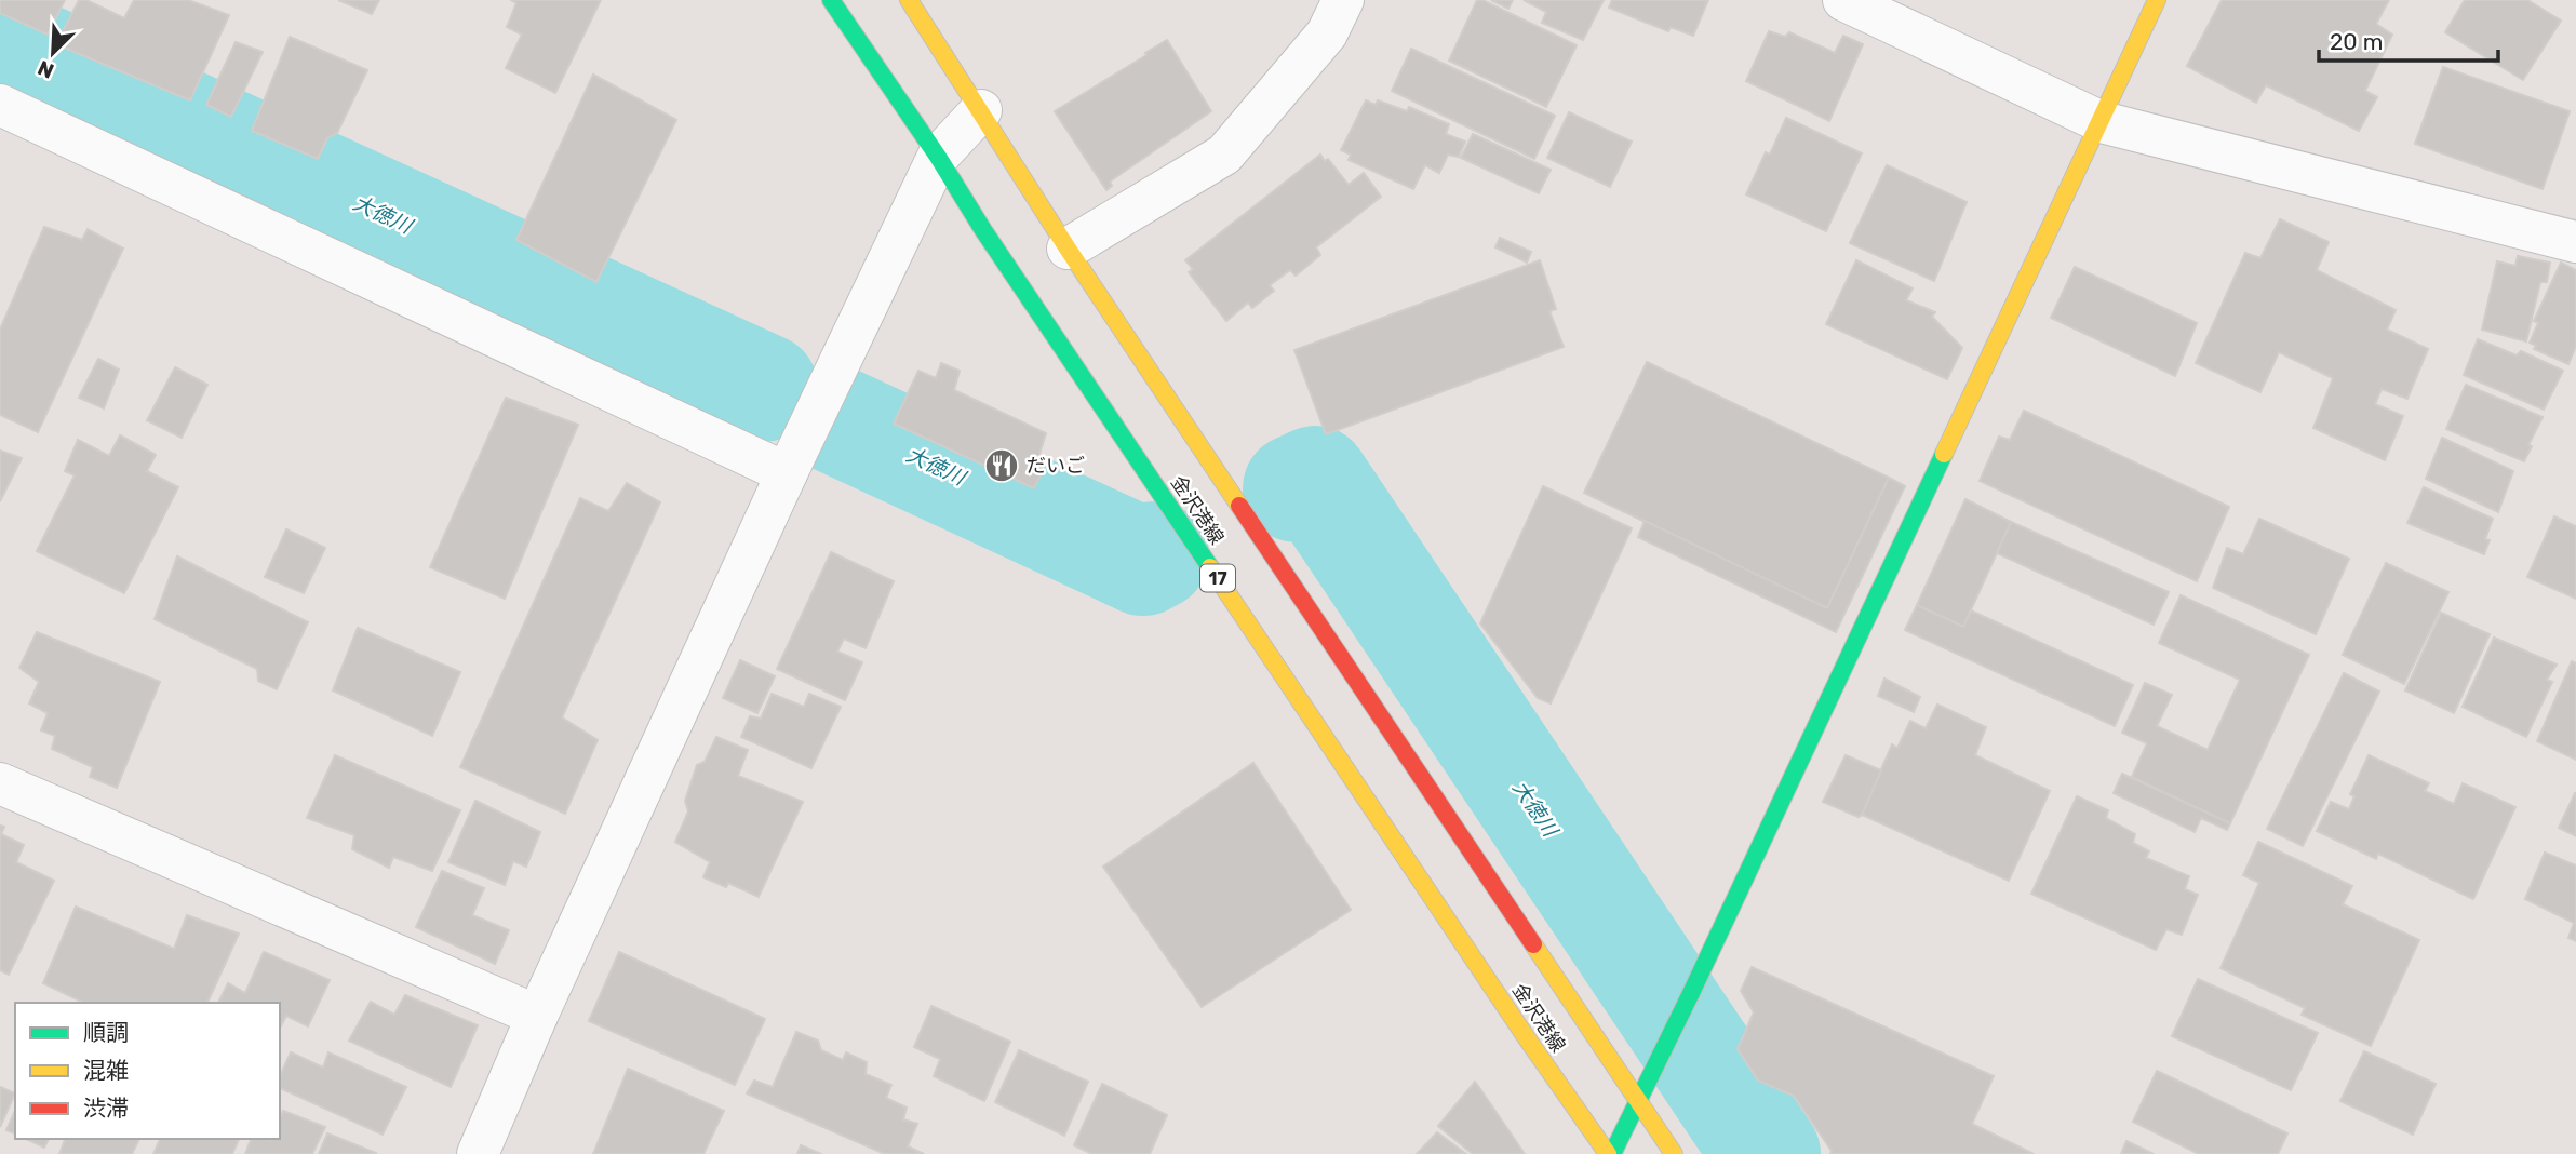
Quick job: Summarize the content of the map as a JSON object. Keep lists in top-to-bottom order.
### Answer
{
  "streets": {
    "main road": ["金沢港線", "17"]
  },
  "water": ["大徳川"],
  "places": {
    "restaurant": ["だいご"]
  },
  "legend": ["順調", "混雑", "渋滞"],
  "scale_bar": "20 m",
  "north": "bottom left"
}
